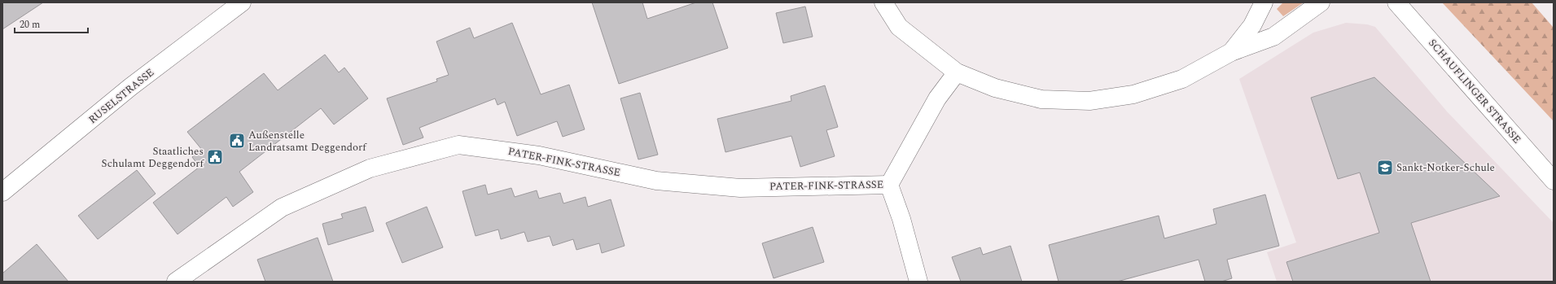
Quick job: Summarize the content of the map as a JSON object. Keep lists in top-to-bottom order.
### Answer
{
  "streets": {
    "main road": ["SCHAUFLINGER STRASSE", "RUSELSTRASSE", "PATER-FINK-STRASSE"]
  },
  "places": {
    "public building": ["Außenstelle Landratsamt Deggendorf", "Staatliches Schulamt Deggendorf"],
    "school or university": ["Sankt-Notker-Schule"]
  },
  "scale_bar": "20 m"
}
